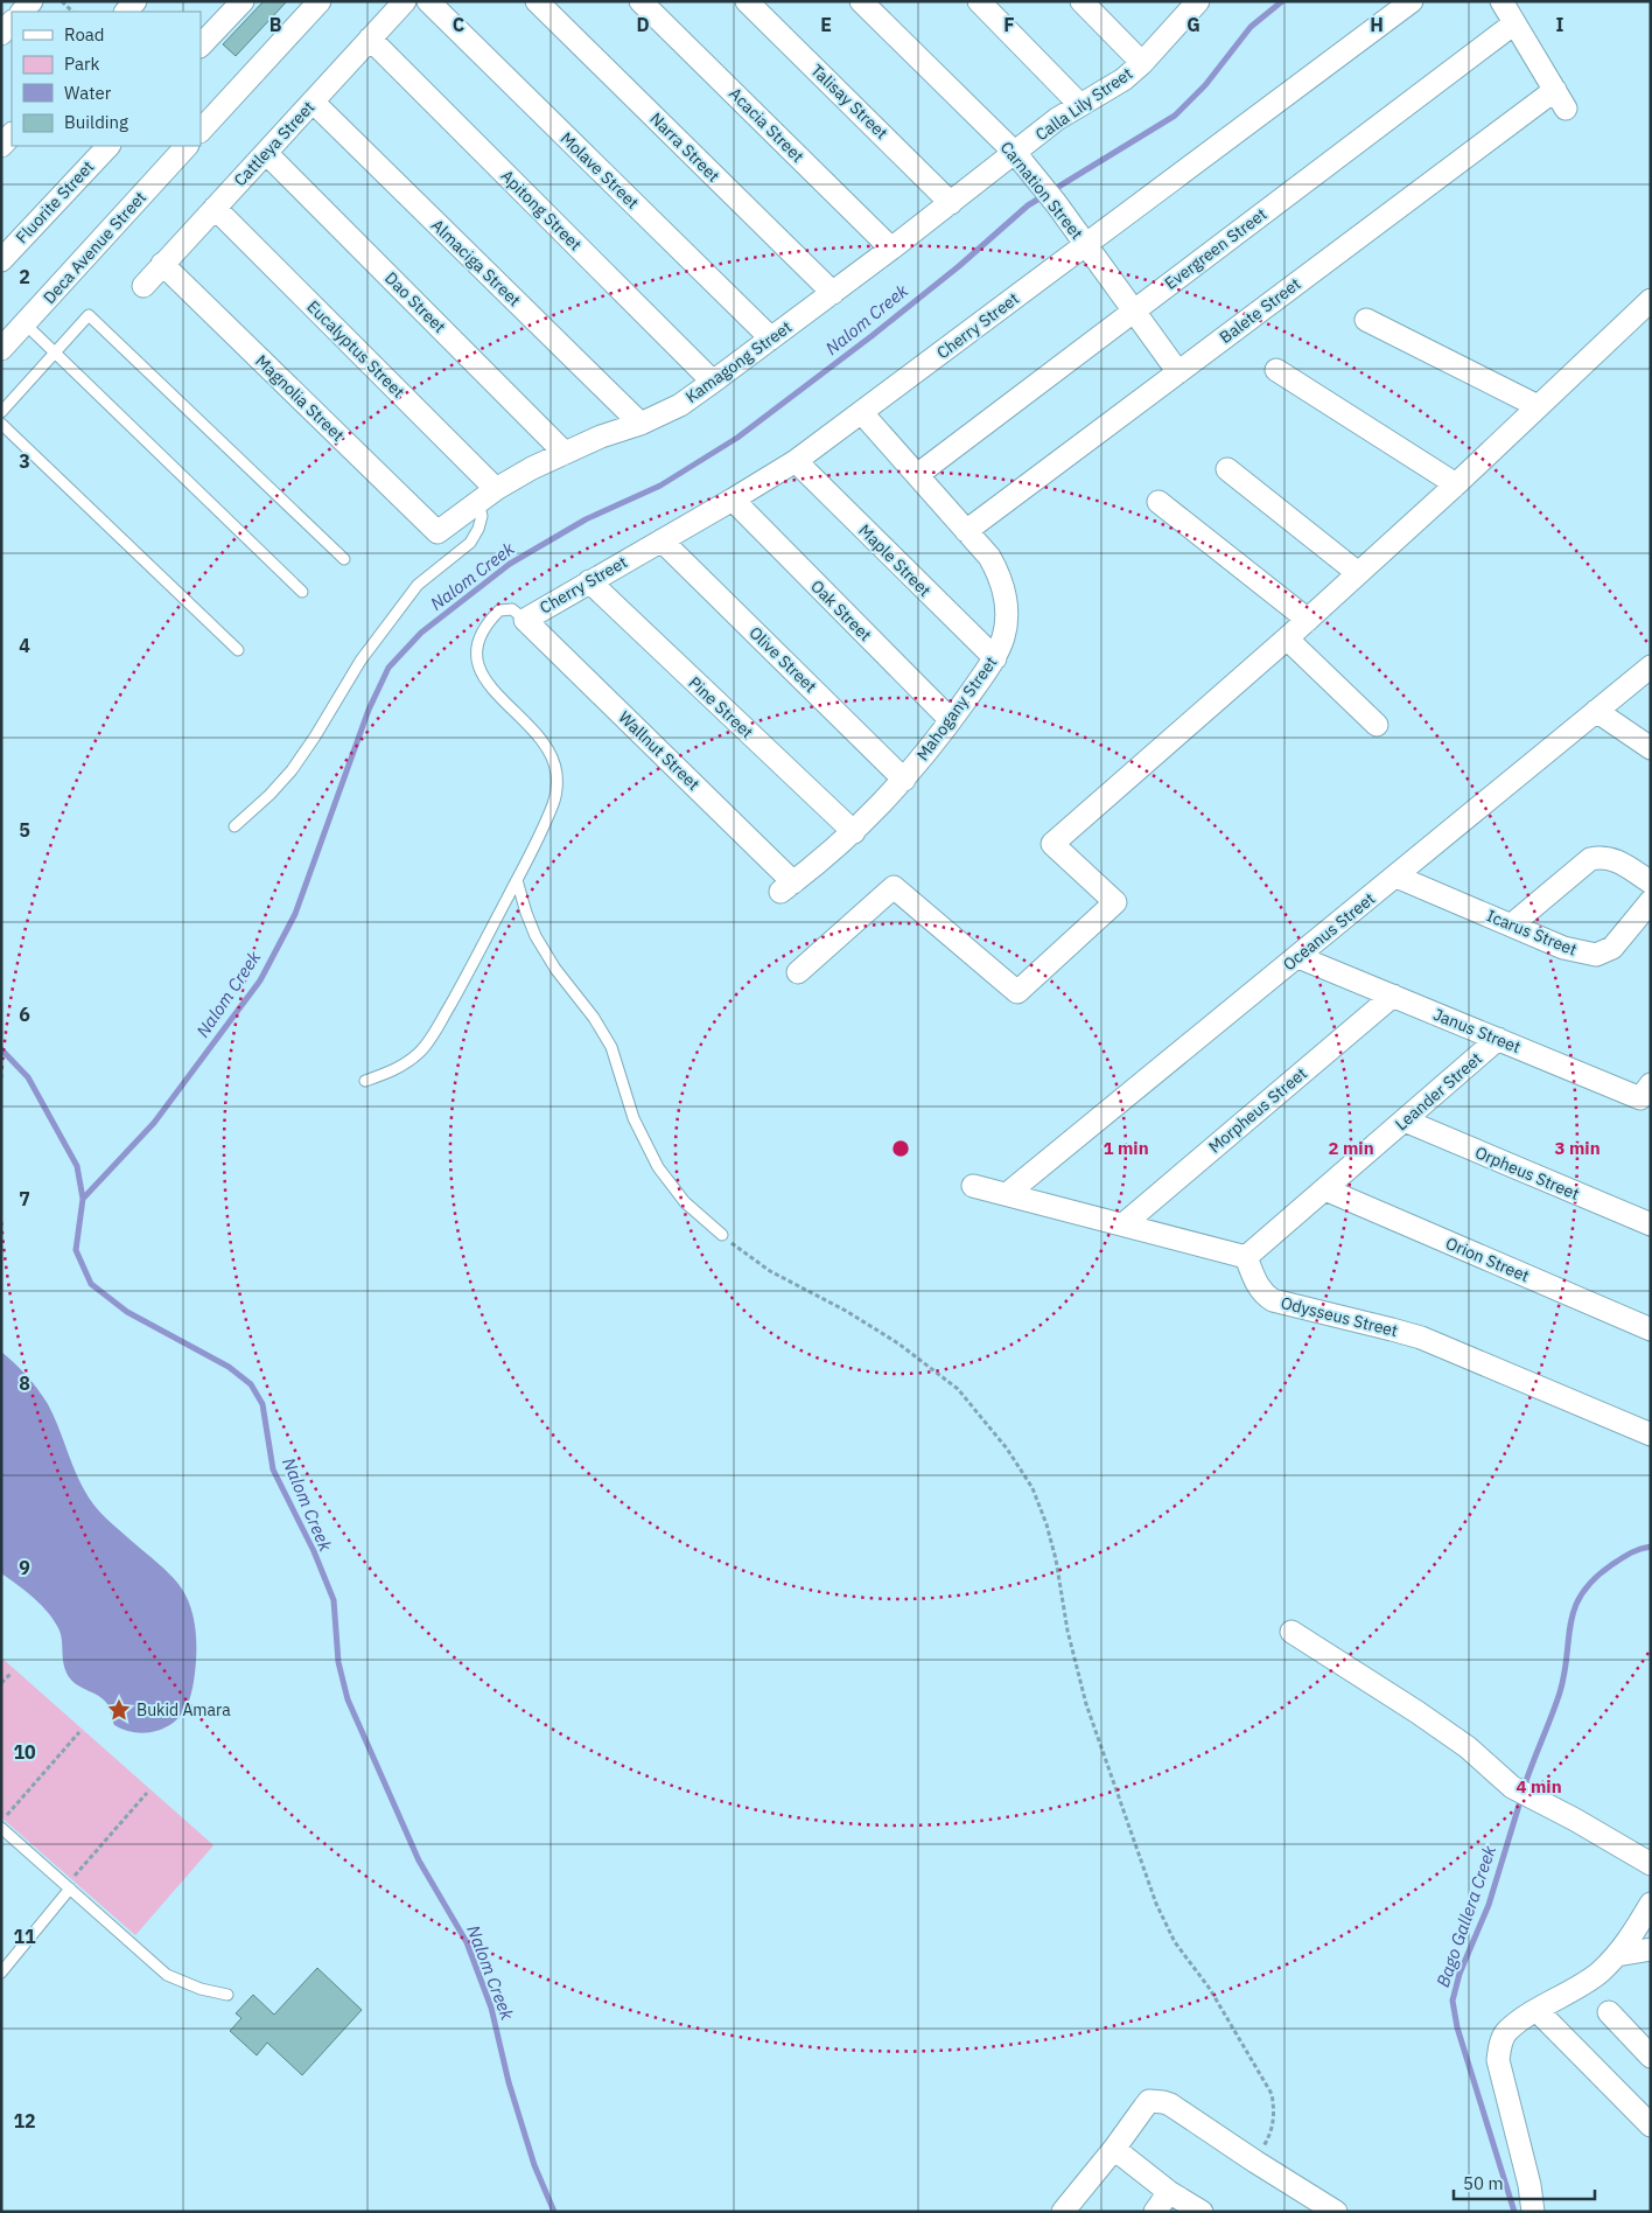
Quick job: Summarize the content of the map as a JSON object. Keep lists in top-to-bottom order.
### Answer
{
  "streets": {
    "street": [
      "Talisay Street",
      "Calla Lily Street",
      "Acacia Street",
      "Cattleya Street",
      "Narra Street",
      "Molave Street",
      "Carnation Street",
      "Fluorite Street",
      "Apitong Street",
      "Deca Avenue Street",
      "Evergreen Street",
      "Almaciga Street",
      "Dao Street",
      "Balete Street",
      "Cherry Street",
      "Eucalyptus Street",
      "Kamagong Street",
      "Magnolia Street",
      "Maple Street",
      "Oak Street",
      "Olive Street",
      "Pine Street",
      "Mahogany Street",
      "Wallnut Street",
      "Oceanus Street",
      "Icarus Street",
      "Janus Street",
      "Leander Street",
      "Morpheus Street",
      "Orpheus Street",
      "Orion Street",
      "Odysseus Street"
    ]
  },
  "crossings": [
    ["Talisay Street", "Kamagong Street"],
    ["Calla Lily Street", "Carnation Street"],
    ["Calla Lily Street", "Kamagong Street"],
    ["Acacia Street", "Kamagong Street"],
    ["Cattleya Street", "Apitong Street"],
    ["Cattleya Street", "Almaciga Street"],
    ["Cattleya Street", "Dao Street"],
    ["Cattleya Street", "Eucalyptus Street"],
    ["Cattleya Street", "Magnolia Street"],
    ["Narra Street", "Kamagong Street"],
    ["Molave Street", "Kamagong Street"],
    ["Carnation Street", "Evergreen Street"],
    ["Carnation Street", "Balete Street"],
    ["Carnation Street", "Cherry Street"],
    ["Carnation Street", "Kamagong Street"],
    ["Apitong Street", "Kamagong Street"],
    ["Evergreen Street", "Balete Street"],
    ["Evergreen Street", "Mahogany Street"],
    ["Almaciga Street", "Kamagong Street"],
    ["Dao Street", "Kamagong Street"],
    ["Balete Street", "Mahogany Street"],
    ["Cherry Street", "Maple Street"],
    ["Cherry Street", "Oak Street"],
    ["Cherry Street", "Olive Street"],
    ["Cherry Street", "Pine Street"],
    ["Cherry Street", "Mahogany Street"],
    ["Cherry Street", "Wallnut Street"],
    ["Eucalyptus Street", "Kamagong Street"],
    ["Kamagong Street", "Magnolia Street"],
    ["Maple Street", "Mahogany Street"],
    ["Oak Street", "Mahogany Street"],
    ["Olive Street", "Mahogany Street"],
    ["Pine Street", "Mahogany Street"],
    ["Mahogany Street", "Wallnut Street"],
    ["Oceanus Street", "Icarus Street"],
    ["Oceanus Street", "Janus Street"],
    ["Janus Street", "Leander Street"],
    ["Janus Street", "Morpheus Street"],
    ["Leander Street", "Orpheus Street"],
    ["Leander Street", "Orion Street"],
    ["Leander Street", "Odysseus Street"]
  ],
  "water": ["Nalom Creek", "Bago Gallera Creek"],
  "places": {
    "place": ["Bukid Amara"]
  },
  "legend": [
    "Road",
    "Park",
    "Water",
    "Building"
  ],
  "scale_bar": "50 m",
  "grid": {
    "columns": [
      "B",
      "C",
      "D",
      "E",
      "F",
      "G",
      "H",
      "I"
    ],
    "rows": [
      "2",
      "3",
      "4",
      "5",
      "6",
      "7",
      "8",
      "9",
      "10",
      "11",
      "12"
    ]
  },
  "rings": [
    "1 min",
    "2 min",
    "3 min",
    "4 min"
  ]
}
